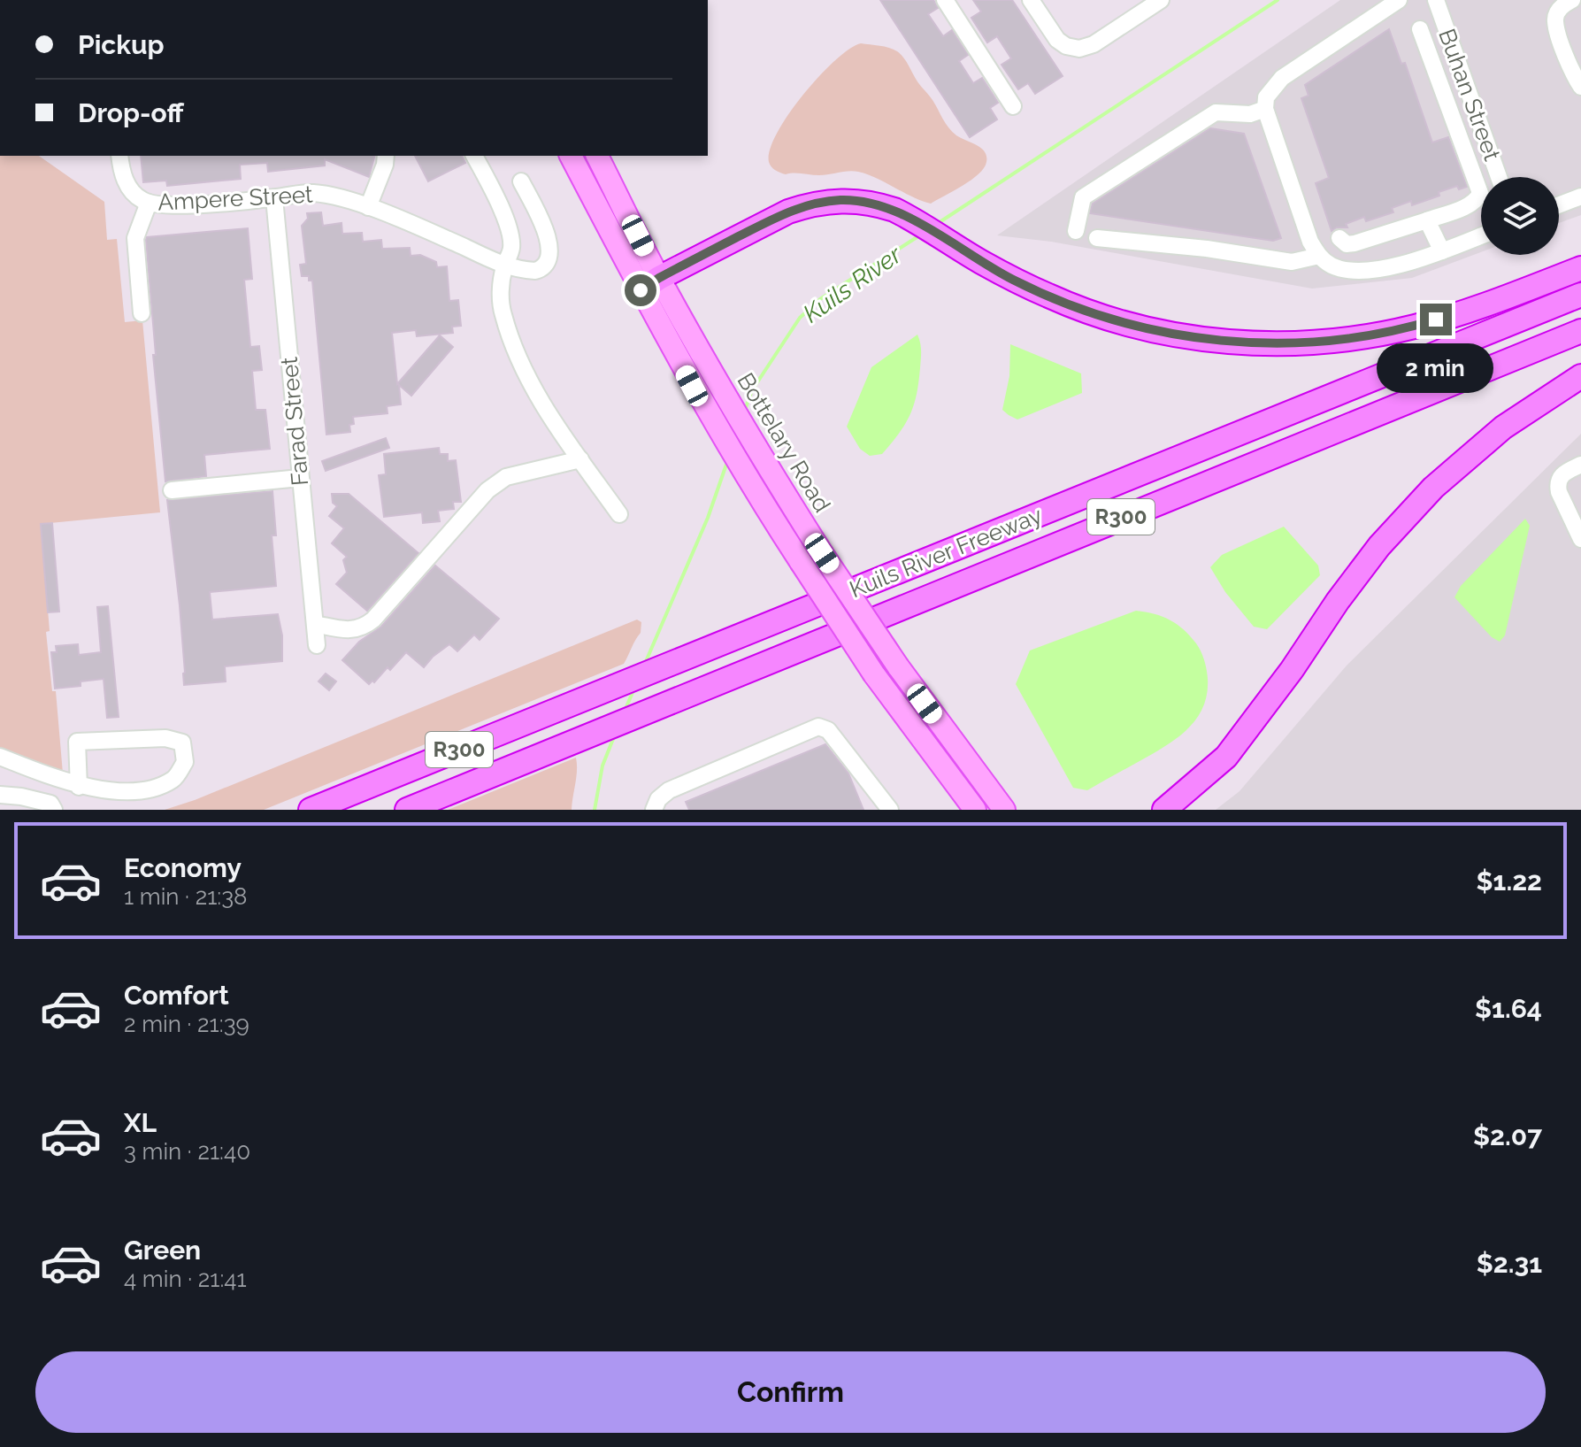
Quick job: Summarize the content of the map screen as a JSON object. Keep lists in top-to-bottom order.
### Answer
{
  "streets": {
    "highway": ["R300", "Kuils River Freeway"],
    "main road": ["Bottelary Road"],
    "street": ["Buhan Street", "Ampere Street", "Farad Street"]
  },
  "crossings": [
    ["Ampere Street", "Farad Street"]
  ],
  "water": ["Kuils River"],
  "page": {
    "banner": ["Pickup", "Drop-off"],
    "bubble": "2 min",
    "list": [
      {
        "name": "Economy",
        "note": "1 min · 21:38",
        "value": "$1.22"
      },
      {
        "name": "Comfort",
        "note": "2 min · 21:39",
        "value": "$1.64"
      },
      {
        "name": "XL",
        "note": "3 min · 21:40",
        "value": "$2.07"
      },
      {
        "name": "Green",
        "note": "4 min · 21:41",
        "value": "$2.31"
      }
    ],
    "buttons": "Confirm"
  }
}
